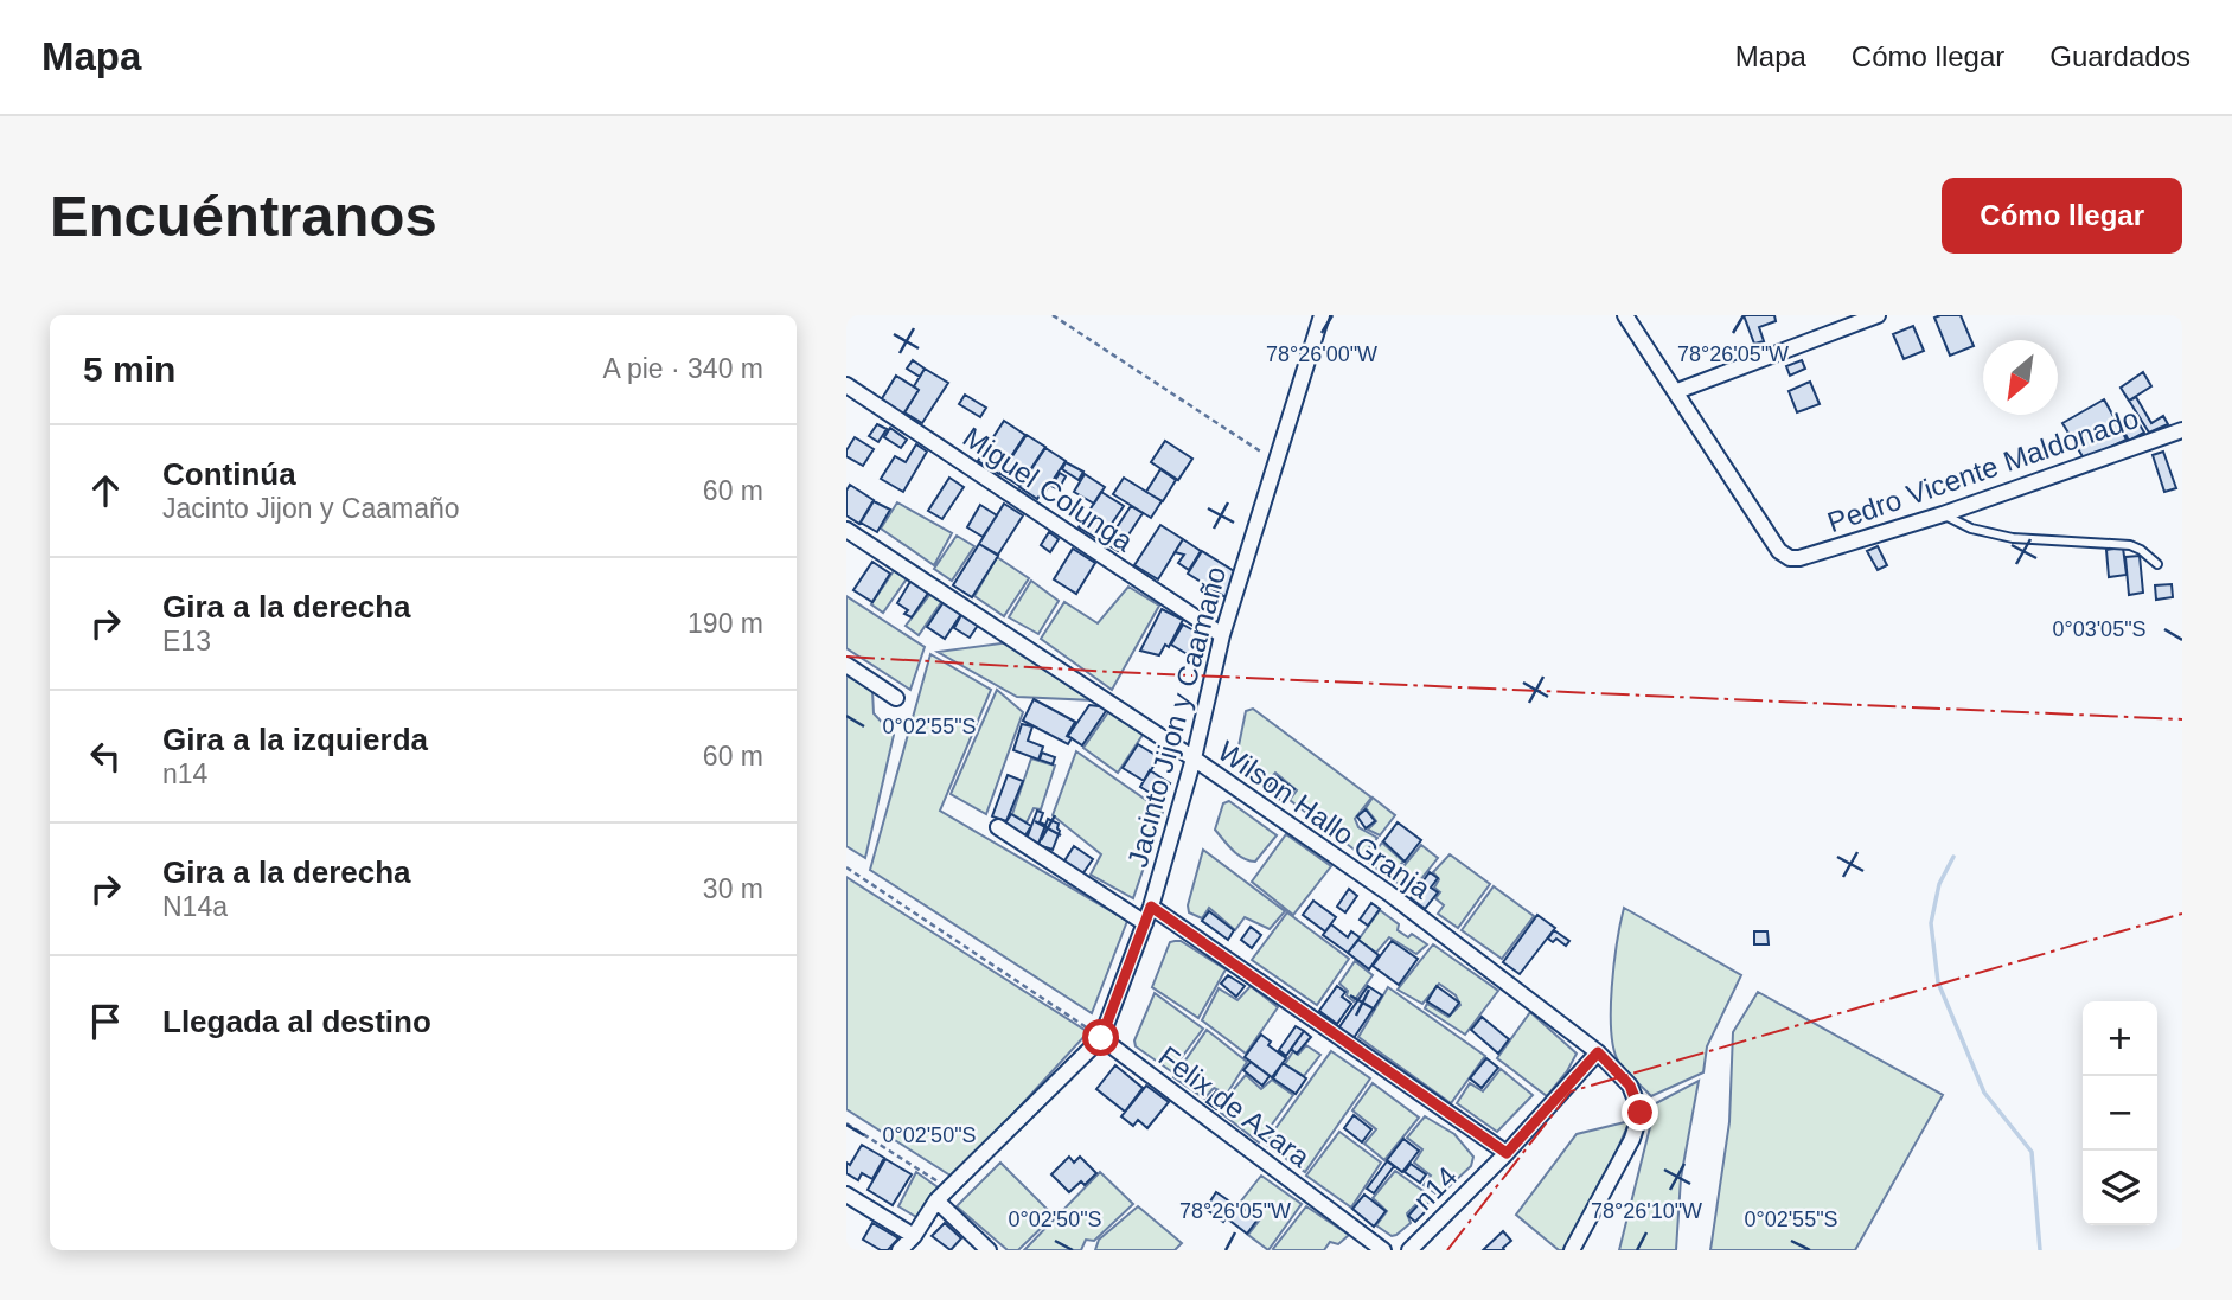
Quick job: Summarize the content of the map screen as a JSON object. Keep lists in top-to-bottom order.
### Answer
{
  "streets": {
    "street": [
      "Pedro Vicente Maldonado",
      "Miguel Colunga",
      "Jacinto Jijon y Caamaño",
      "Wilson Hallo Granja",
      "Felix de Azara",
      "n14"
    ]
  },
  "crossings": [
    ["Miguel Colunga", "Jacinto Jijon y Caamaño"],
    ["Jacinto Jijon y Caamaño", "Wilson Hallo Granja"],
    ["Jacinto Jijon y Caamaño", "Felix de Azara"],
    ["Wilson Hallo Granja", "n14"]
  ],
  "north": "bottom left",
  "page": {
    "header": "Mapa",
    "nav": ["Mapa", "Cómo llegar", "Guardados"],
    "buttons": "Cómo llegar",
    "title": "Encuéntranos",
    "heading": ["5 min", "A pie · 340 m"],
    "list": [
      ["Continúa", "Jacinto Jijon y Caamaño", "60 m"],
      ["Gira a la derecha", "E13", "190 m"],
      ["Gira a la izquierda", "n14", "60 m"],
      ["Gira a la derecha", "N14a", "30 m"],
      "Llegada al destino"
    ],
    "map_buttons": ["+", "−"]
  },
  "coordinates": [
    "78°26'00\"W",
    "78°26'05\"W",
    "0°03'05\"S",
    "0°02'55\"S",
    "0°02'50\"S",
    "78°26'10\"W"
  ]
}
